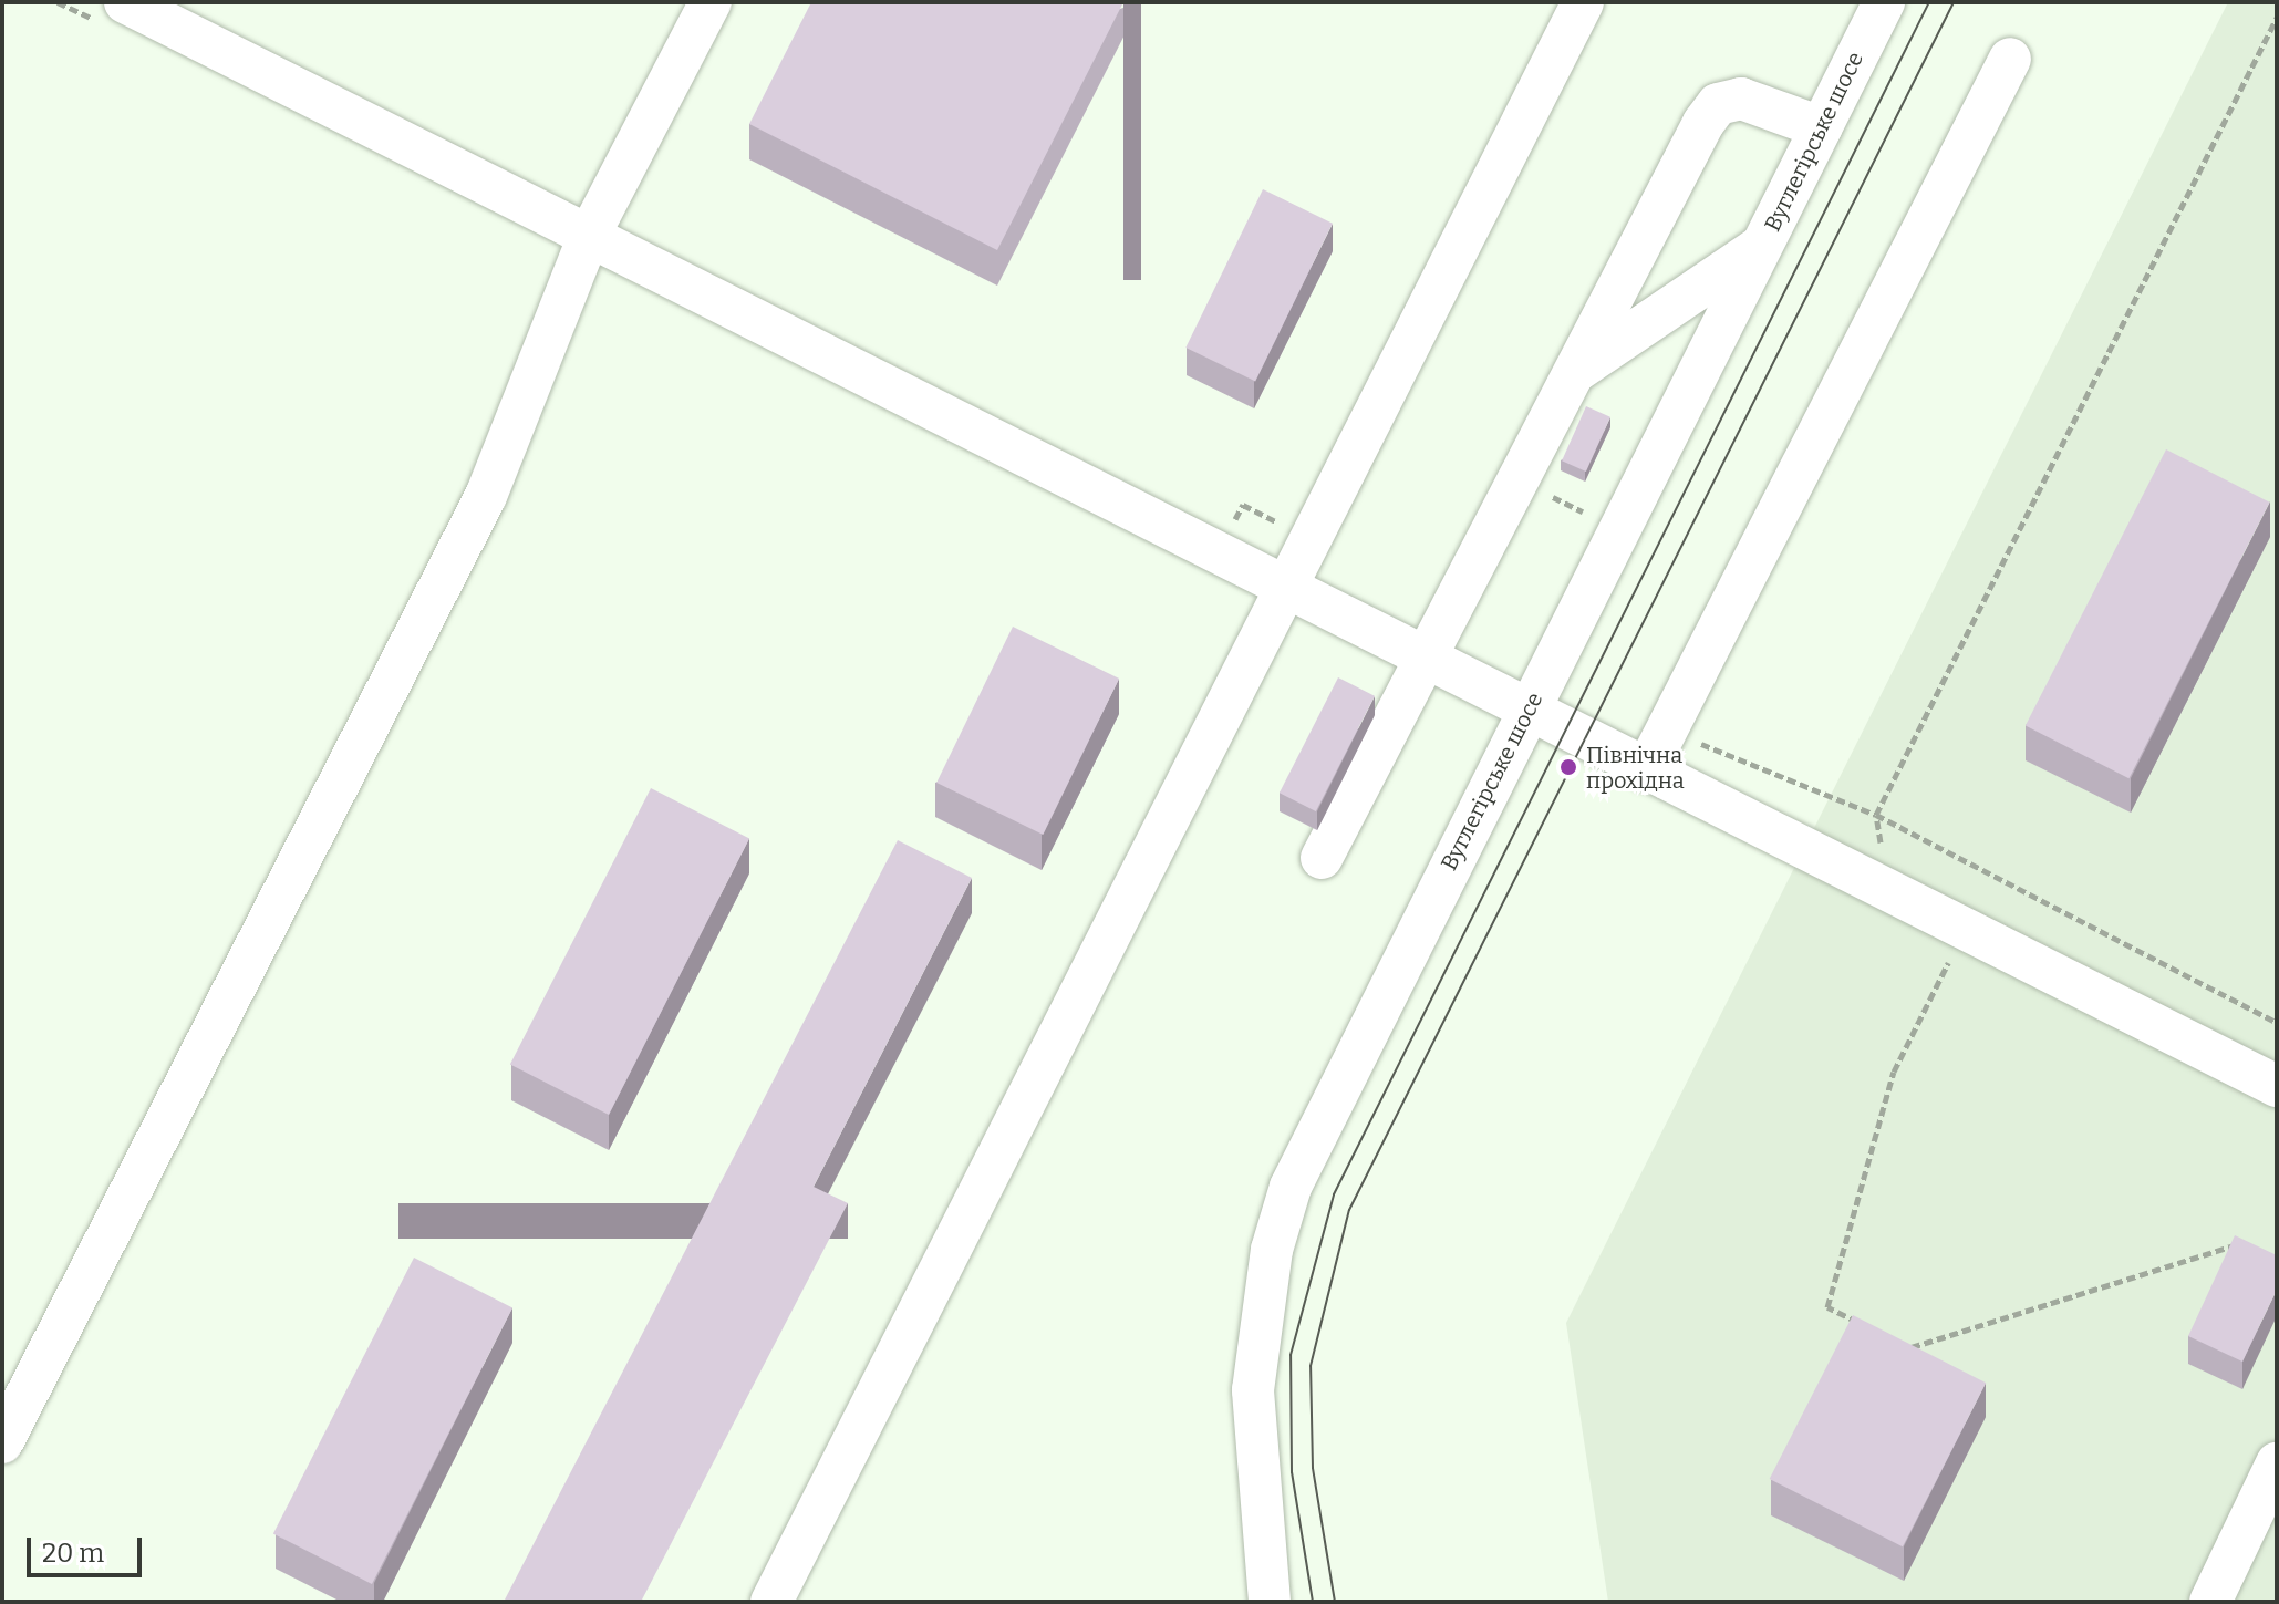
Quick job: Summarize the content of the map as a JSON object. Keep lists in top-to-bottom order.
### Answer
{
  "streets": {
    "street": ["Вуглегірське шосе"]
  },
  "places": ["Північна прохідна"],
  "scale_bar": "20 m"
}
